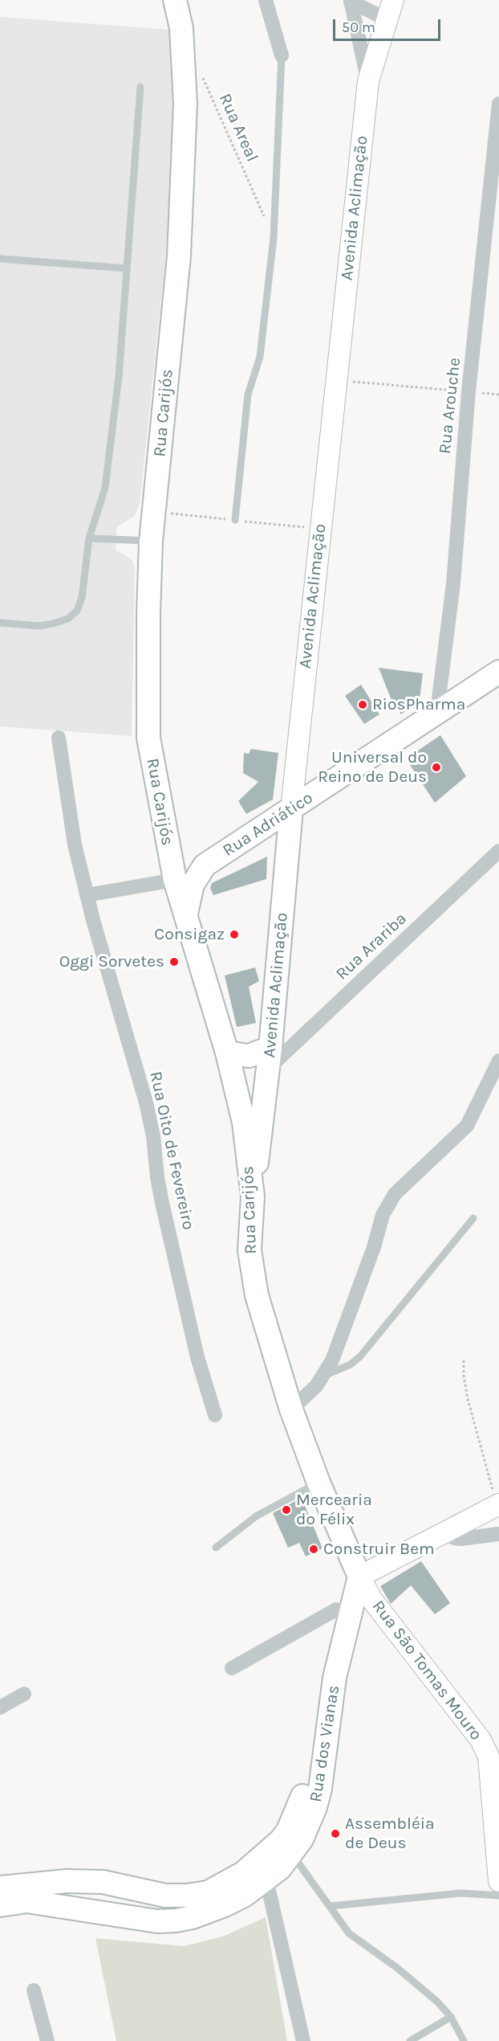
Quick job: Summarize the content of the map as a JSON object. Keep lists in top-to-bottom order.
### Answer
{
  "streets": {
    "main road": [
      "Avenida Aclimação",
      "Rua Carijós",
      "Rua Adriático",
      "Rua dos Vianas"
    ],
    "street": [
      "Rua Arouche",
      "Rua Arariba",
      "Rua Oito de Fevereiro",
      "Rua São Tomas Mouro"
    ],
    "path": ["Rua Areal"]
  },
  "crossings": [
    ["Avenida Aclimação", "Rua Carijós"],
    ["Avenida Aclimação", "Rua Adriático"],
    ["Avenida Aclimação", "Rua Arariba"],
    ["Rua Arouche", "Rua Adriático"],
    ["Rua Carijós", "Rua Adriático"],
    ["Rua Carijós", "Rua São Tomas Mouro"],
    ["Rua Carijós", "Rua dos Vianas"],
    ["Rua São Tomas Mouro", "Rua dos Vianas"]
  ],
  "places": [
    "RiosPharma",
    "Universal do Reino de Deus",
    "Consigaz",
    "Oggi Sorvetes",
    "Mercearia do Félix",
    "Construir Bem",
    "Assembléia de Deus"
  ],
  "scale_bar": "50 m"
}
